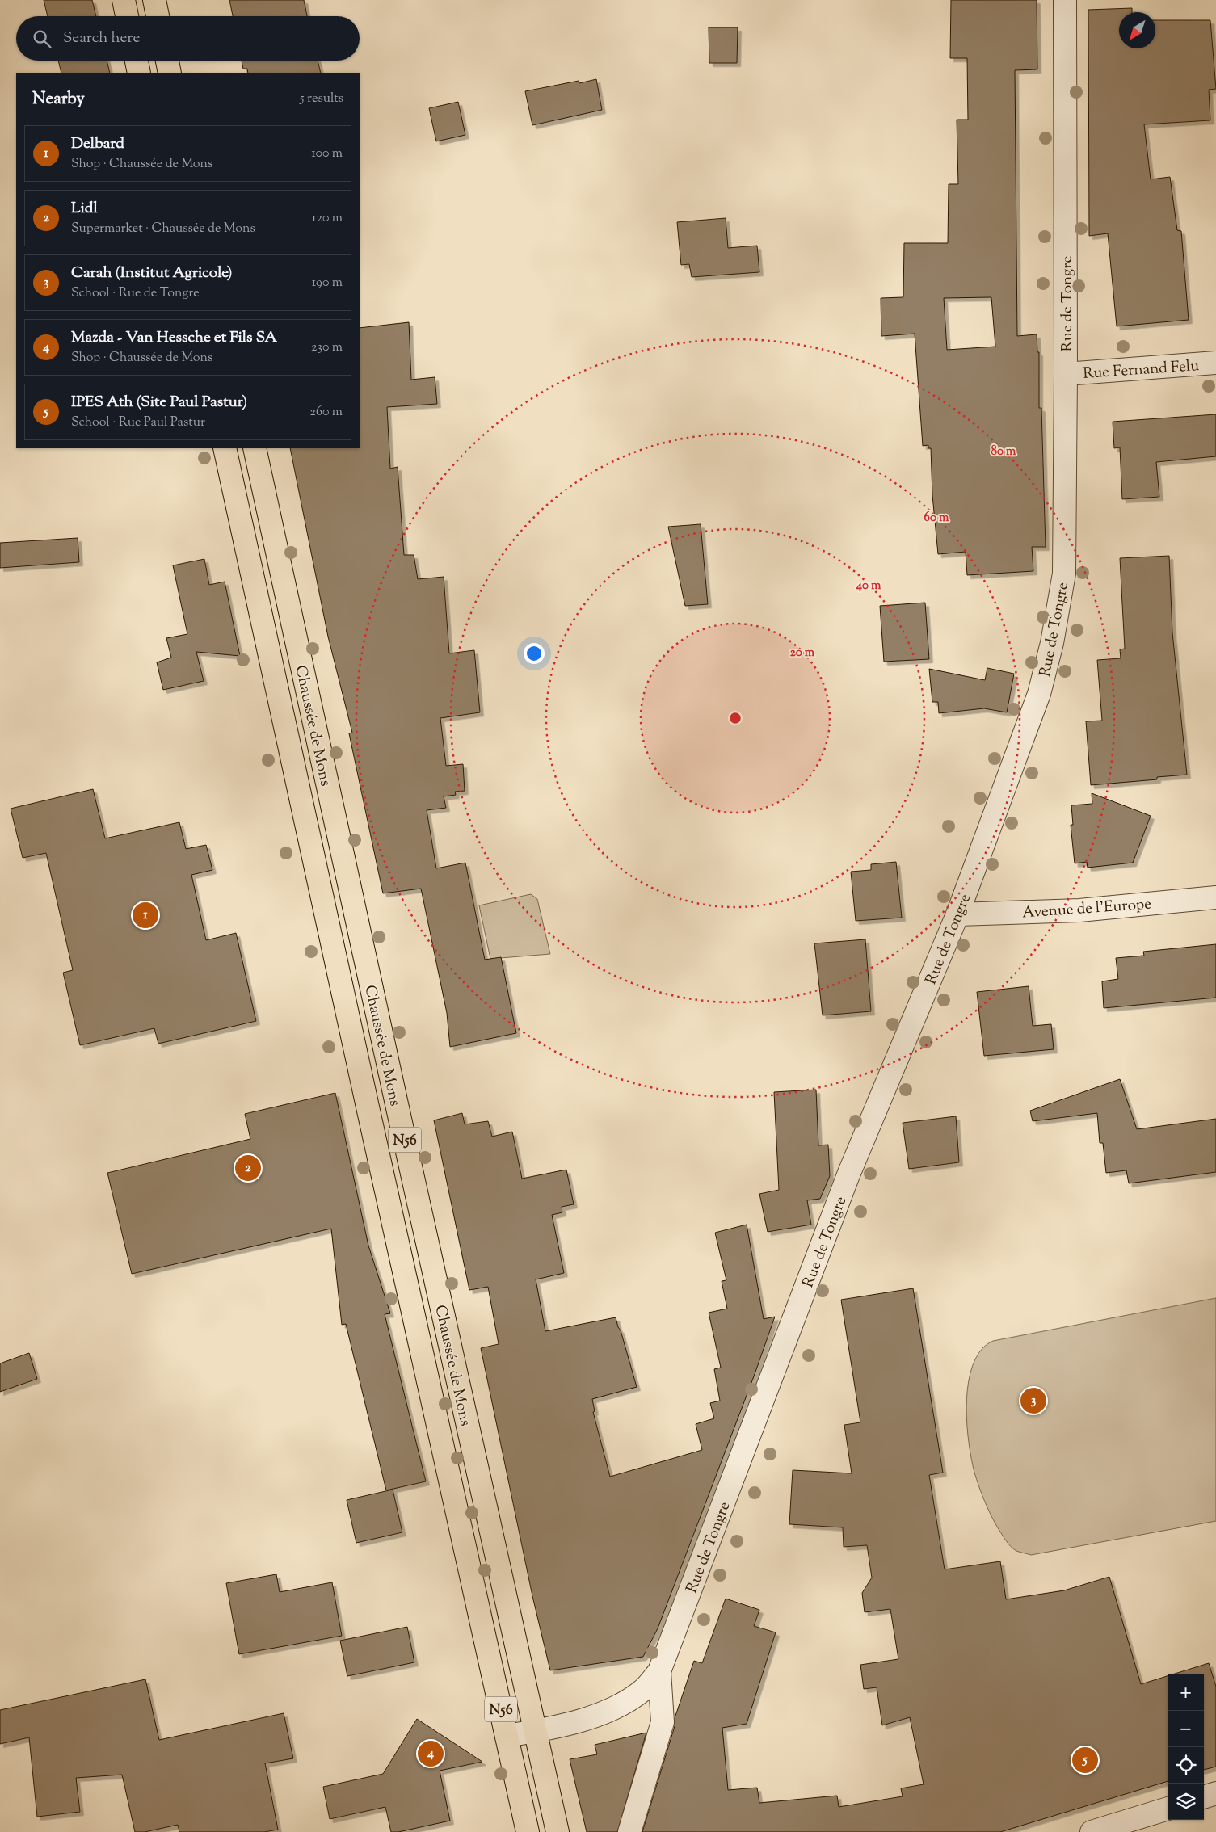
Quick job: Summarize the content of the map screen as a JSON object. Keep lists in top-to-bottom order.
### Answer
{
  "streets": {
    "main road": ["Chaussée de Mons", "N56"],
    "street": ["Rue de Tongre", "Rue Fernand Felu", "Avenue de l'Europe"]
  },
  "crossings": [
    ["Rue de Tongre", "Rue Fernand Felu"],
    ["Rue de Tongre", "Chaussée de Mons"],
    ["Rue de Tongre", "Avenue de l'Europe"]
  ],
  "north": "bottom left",
  "page": {
    "search": "Search here",
    "heading": ["Nearby", "5 results"],
    "list": [
      {
        "mark": "1",
        "name": "Delbard",
        "note": "Shop · Chaussée de Mons",
        "value": "100 m"
      },
      {
        "mark": "2",
        "name": "Lidl",
        "note": "Supermarket · Chaussée de Mons",
        "value": "120 m"
      },
      {
        "mark": "3",
        "name": "Carah (Institut Agricole)",
        "note": "School · Rue de Tongre",
        "value": "190 m"
      },
      {
        "mark": "4",
        "name": "Mazda - Van Hessche et Fils SA",
        "note": "Shop · Chaussée de Mons",
        "value": "230 m"
      },
      {
        "mark": "5",
        "name": "IPES Ath (Site Paul Pastur)",
        "note": "School · Rue Paul Pastur",
        "value": "260 m"
      }
    ],
    "pins": [
      "1",
      "2",
      "3",
      "4",
      "5"
    ],
    "map_buttons": ["+", "−"]
  },
  "rings": [
    "80 m",
    "60 m",
    "40 m",
    "20 m"
  ]
}
